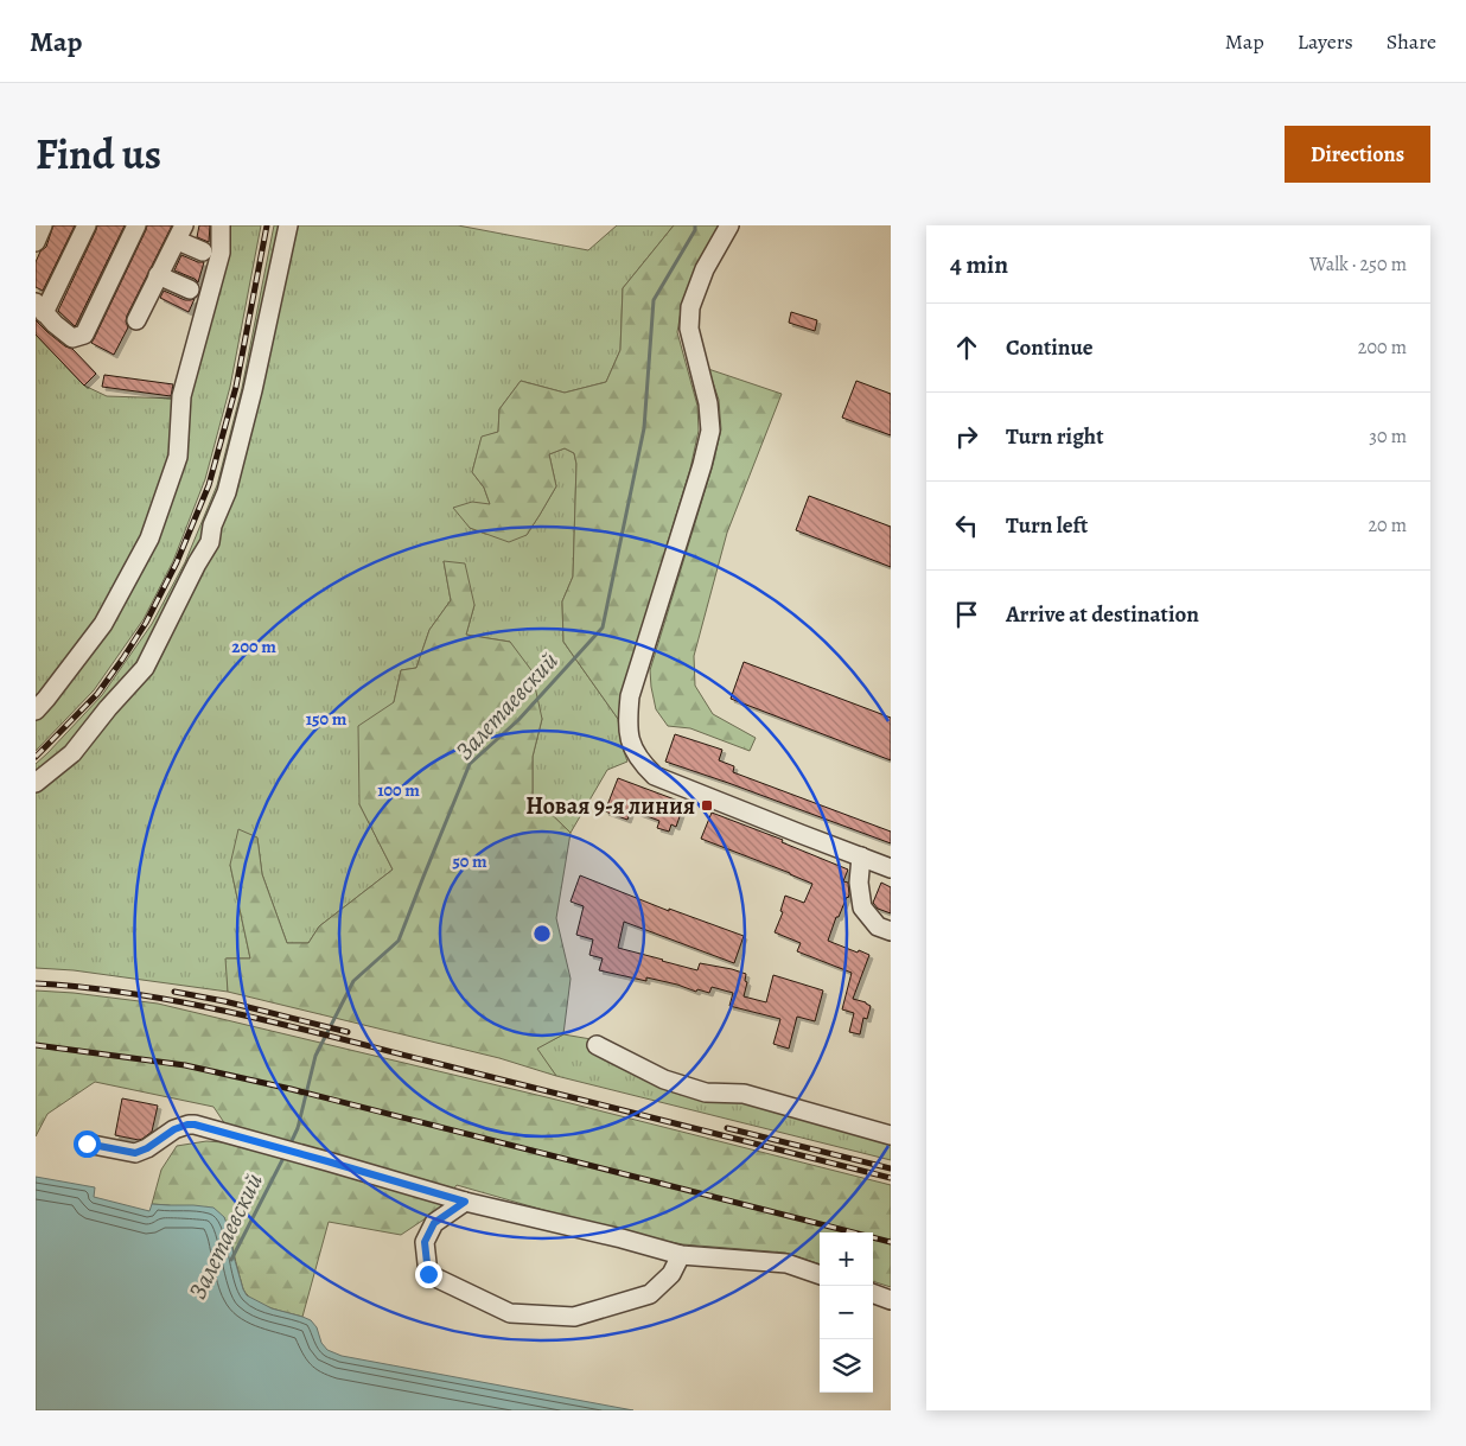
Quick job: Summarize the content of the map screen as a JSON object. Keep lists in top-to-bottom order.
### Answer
{
  "water": ["Залетаевский"],
  "places": {
    "transit": ["Новая 9-я линия"]
  },
  "page": {
    "header": "Map",
    "nav": ["Map", "Layers", "Share"],
    "title": "Find us",
    "buttons": "Directions",
    "heading": ["4 min", "Walk · 250 m"],
    "list": [
      ["Continue", "200 m"],
      ["Turn right", "30 m"],
      ["Turn left", "20 m"],
      "Arrive at destination"
    ],
    "map_buttons": ["+", "−"]
  },
  "rings": [
    "200 m",
    "150 m",
    "100 m",
    "50 m"
  ]
}
